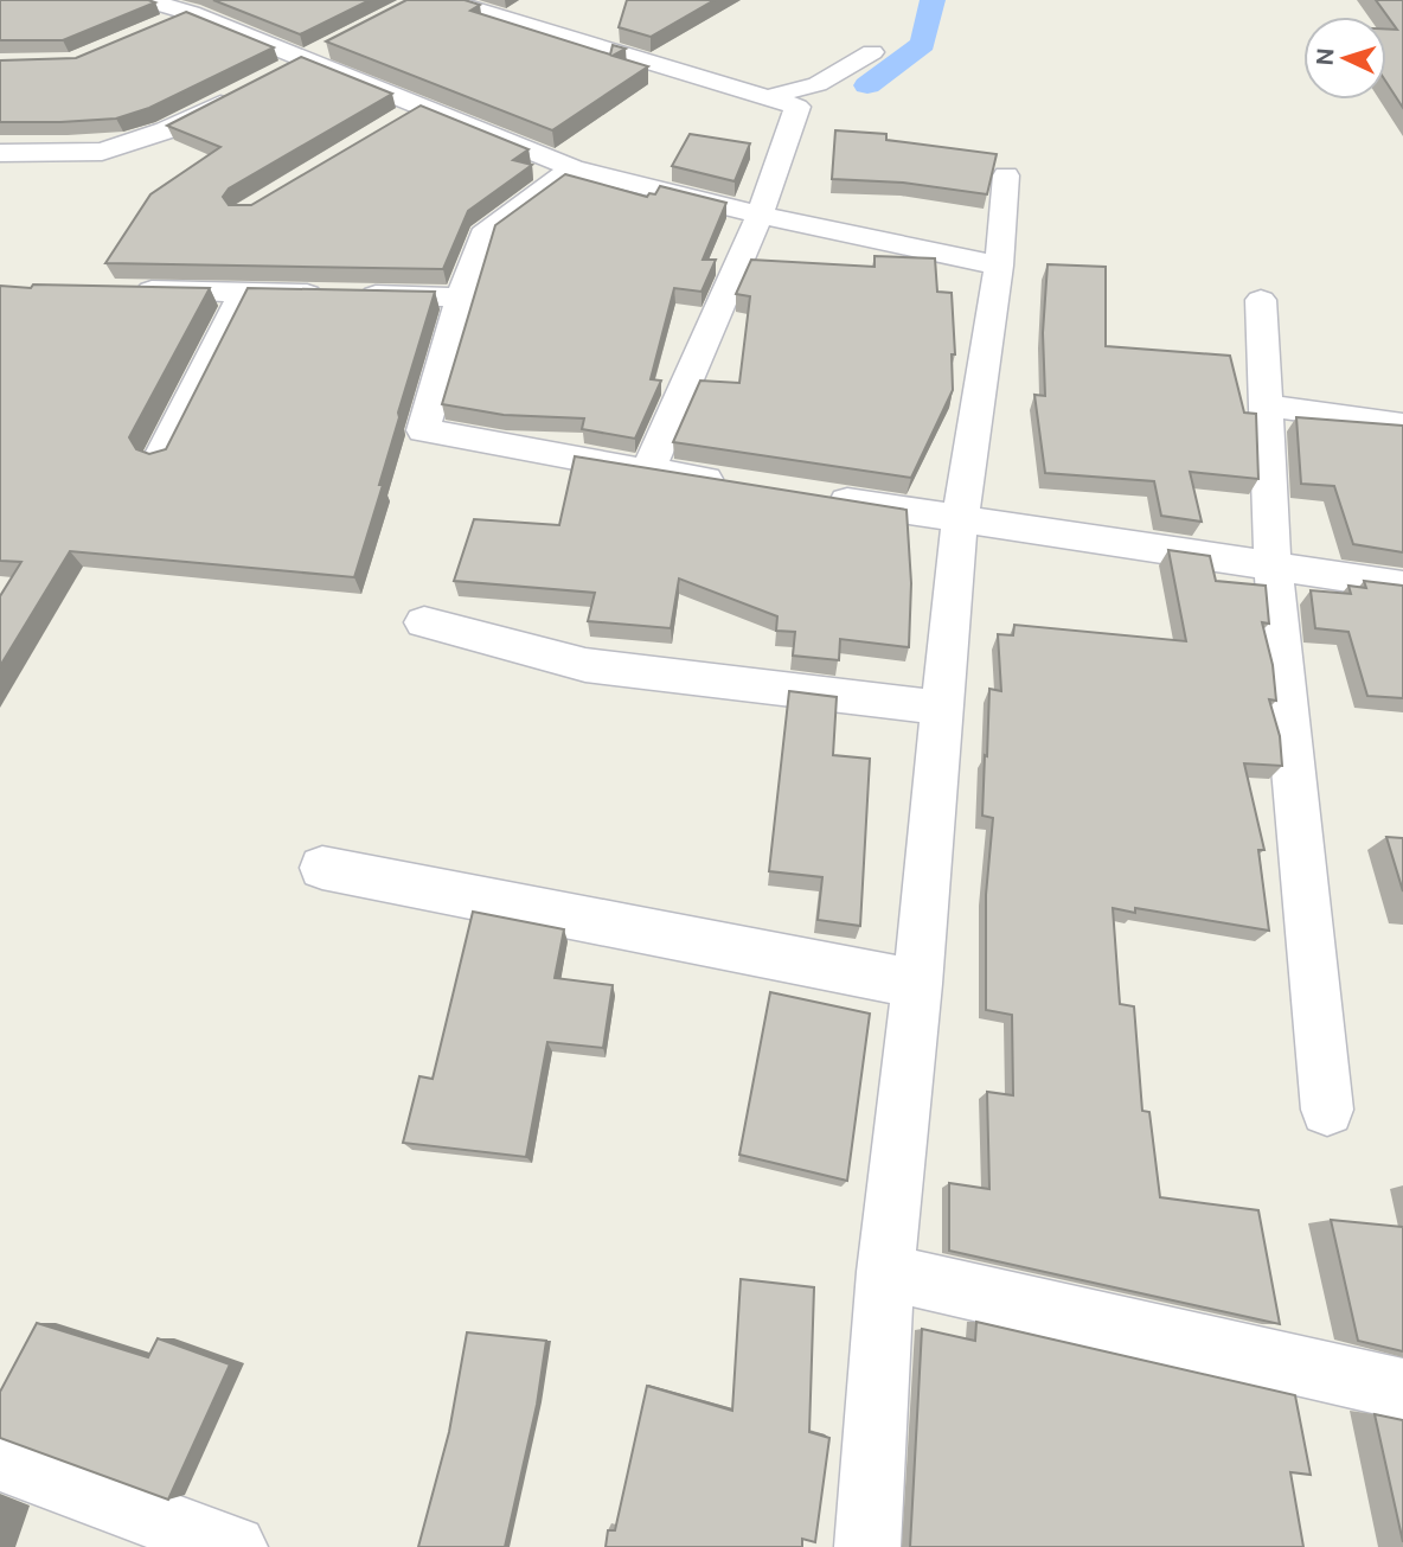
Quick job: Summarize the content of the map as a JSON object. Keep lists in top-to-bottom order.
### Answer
{
  "north": "left"
}
